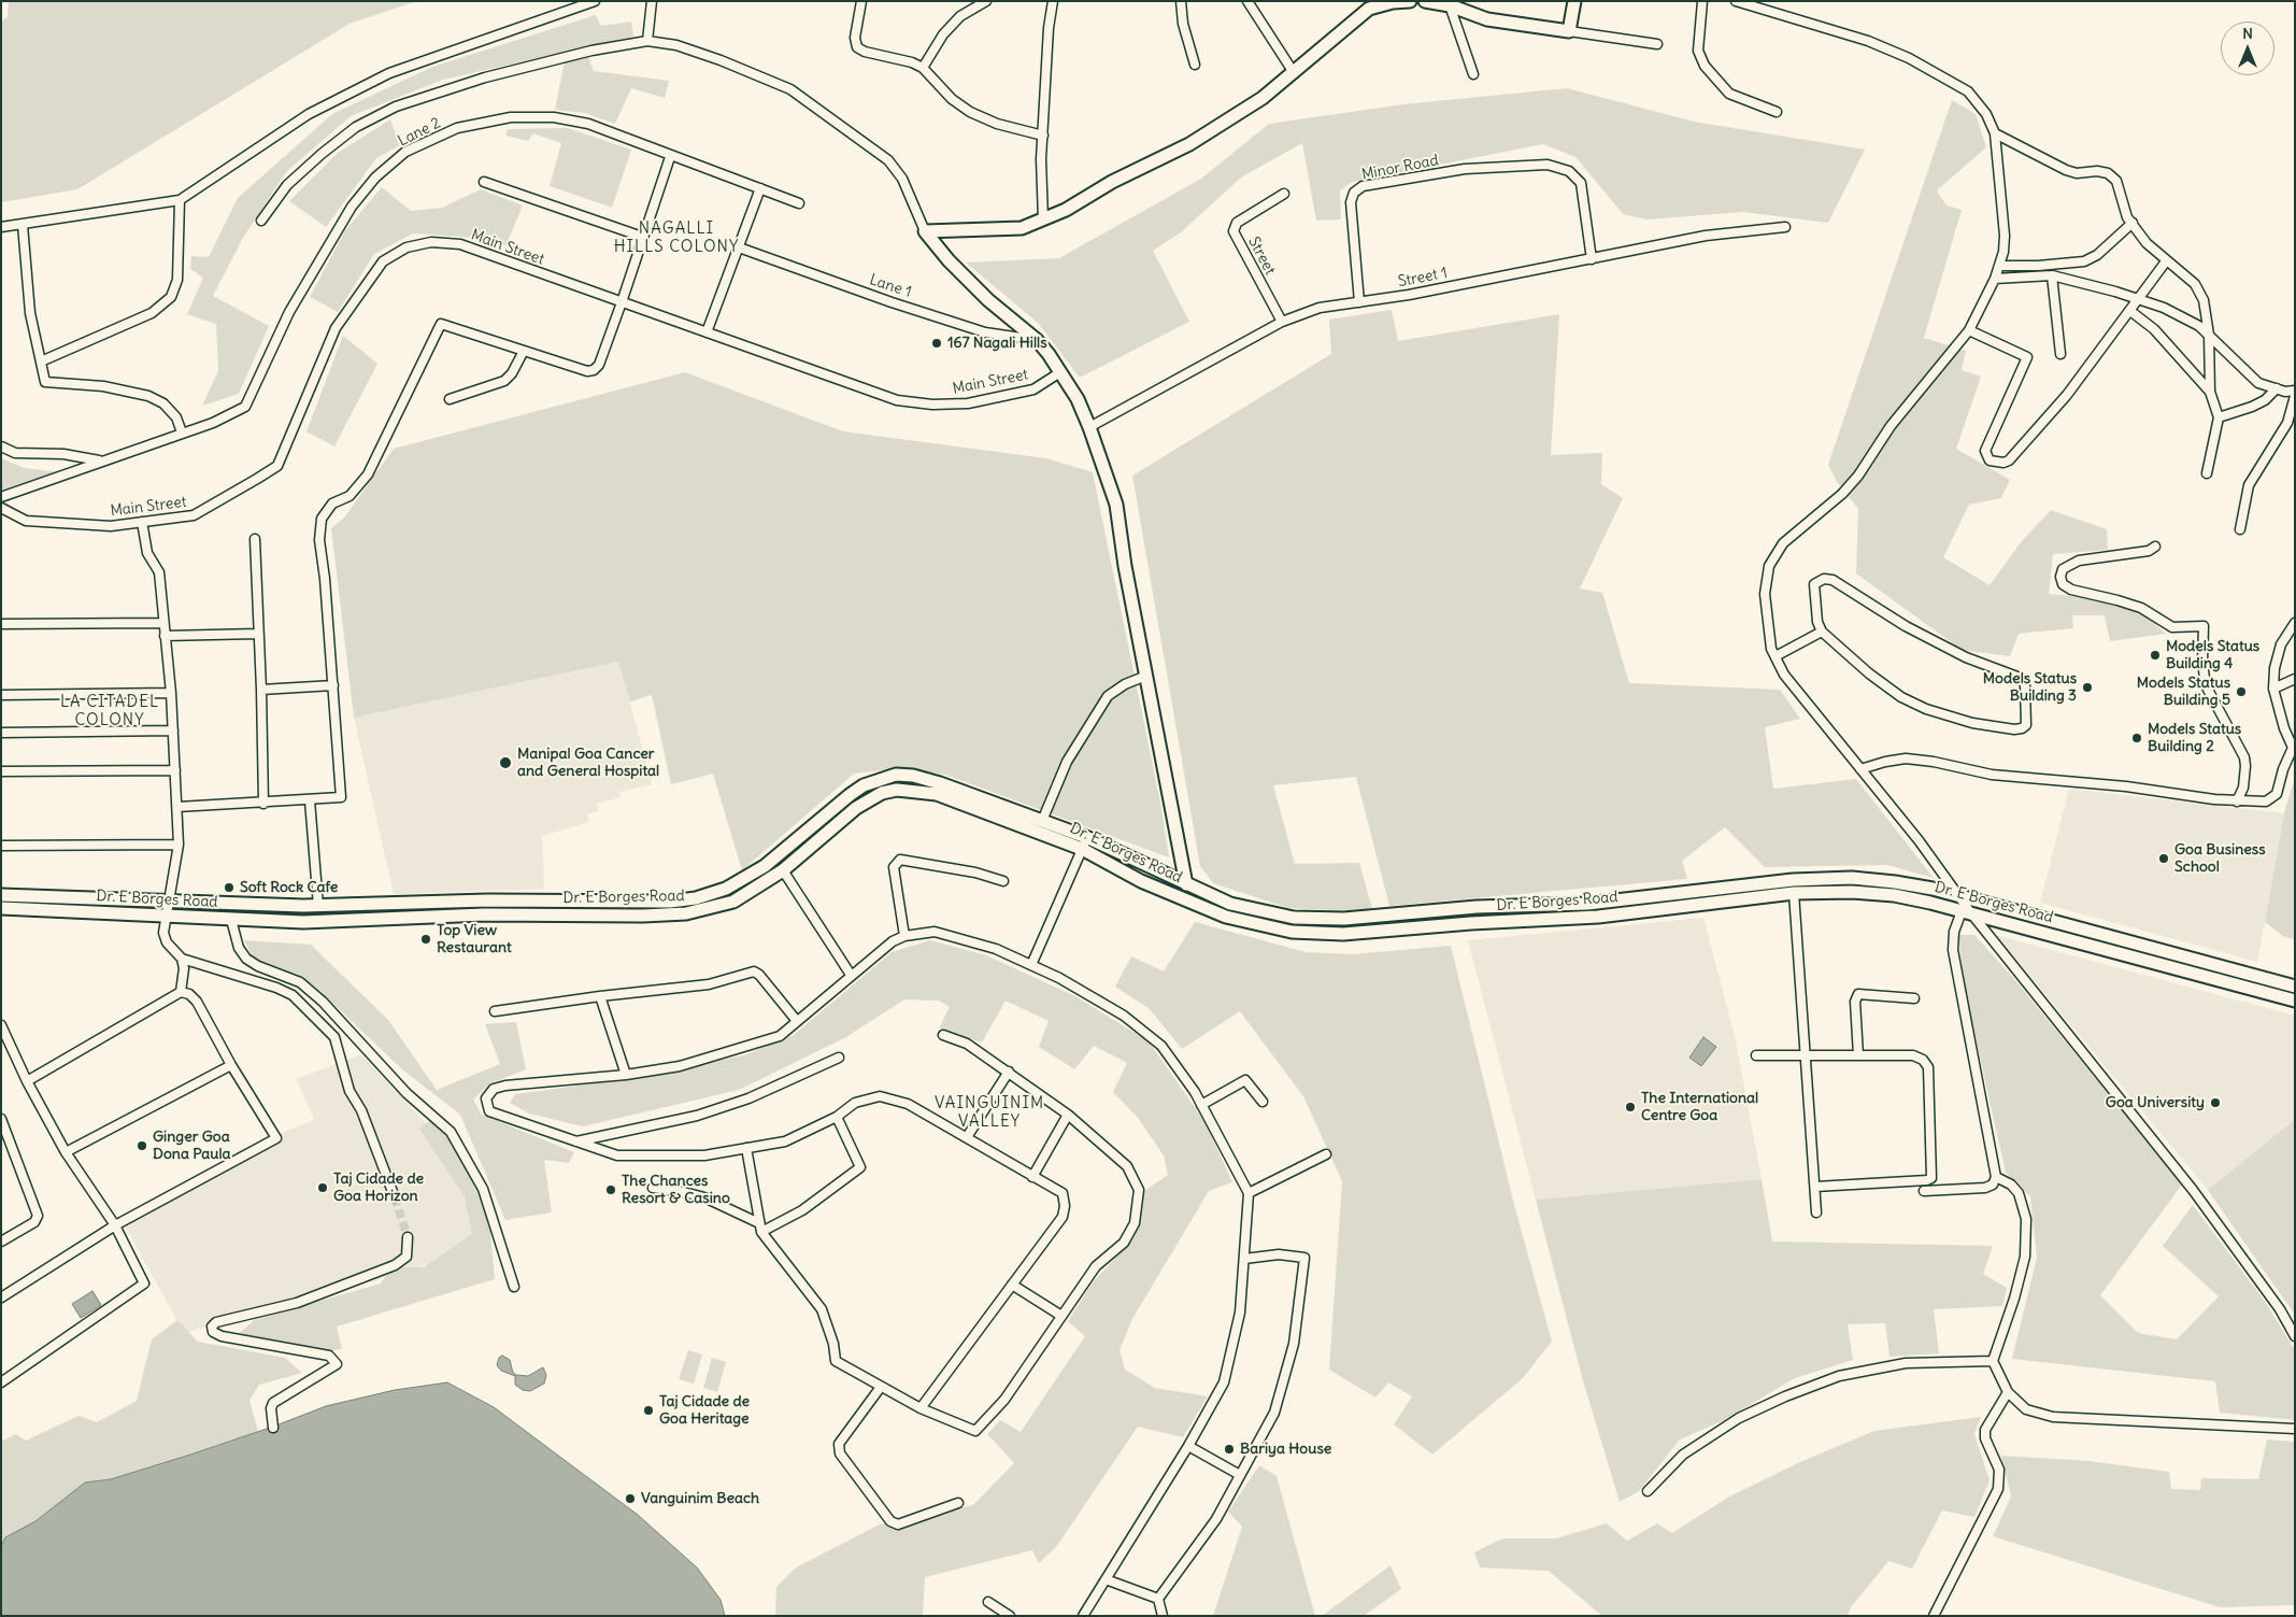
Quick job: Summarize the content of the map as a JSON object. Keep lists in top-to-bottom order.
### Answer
{
  "streets": {
    "main road": ["Dr. E Borges Road"],
    "street": [
      "Lane 2",
      "Minor Road",
      "Main Street",
      "Street",
      "Street 1",
      "Lane 1"
    ]
  },
  "crossings": [
    ["Minor Road", "Street 1"],
    ["Street", "Street 1"]
  ],
  "districts": ["NAGALLI HILLS COLONY", "LA CITADEL COLONY", "VAINGUINIM VALLEY"],
  "places": [
    "167 Nagali Hills",
    "Models Status Building 4",
    "Models Status Building 3",
    "Models Status Building 5",
    "Models Status Building 2",
    "Manipal Goa Cancer and General Hospital",
    "Goa Business School",
    "Soft Rock Cafe",
    "Top View Restaurant",
    "Goa University",
    "The International Centre Goa",
    "Ginger Goa Dona Paula",
    "Taj Cidade de Goa Horizon",
    "The Chances Resort & Casino",
    "Taj Cidade de Goa Heritage",
    "Bariya House",
    "Vanguinim Beach"
  ],
  "north": "top"
}
